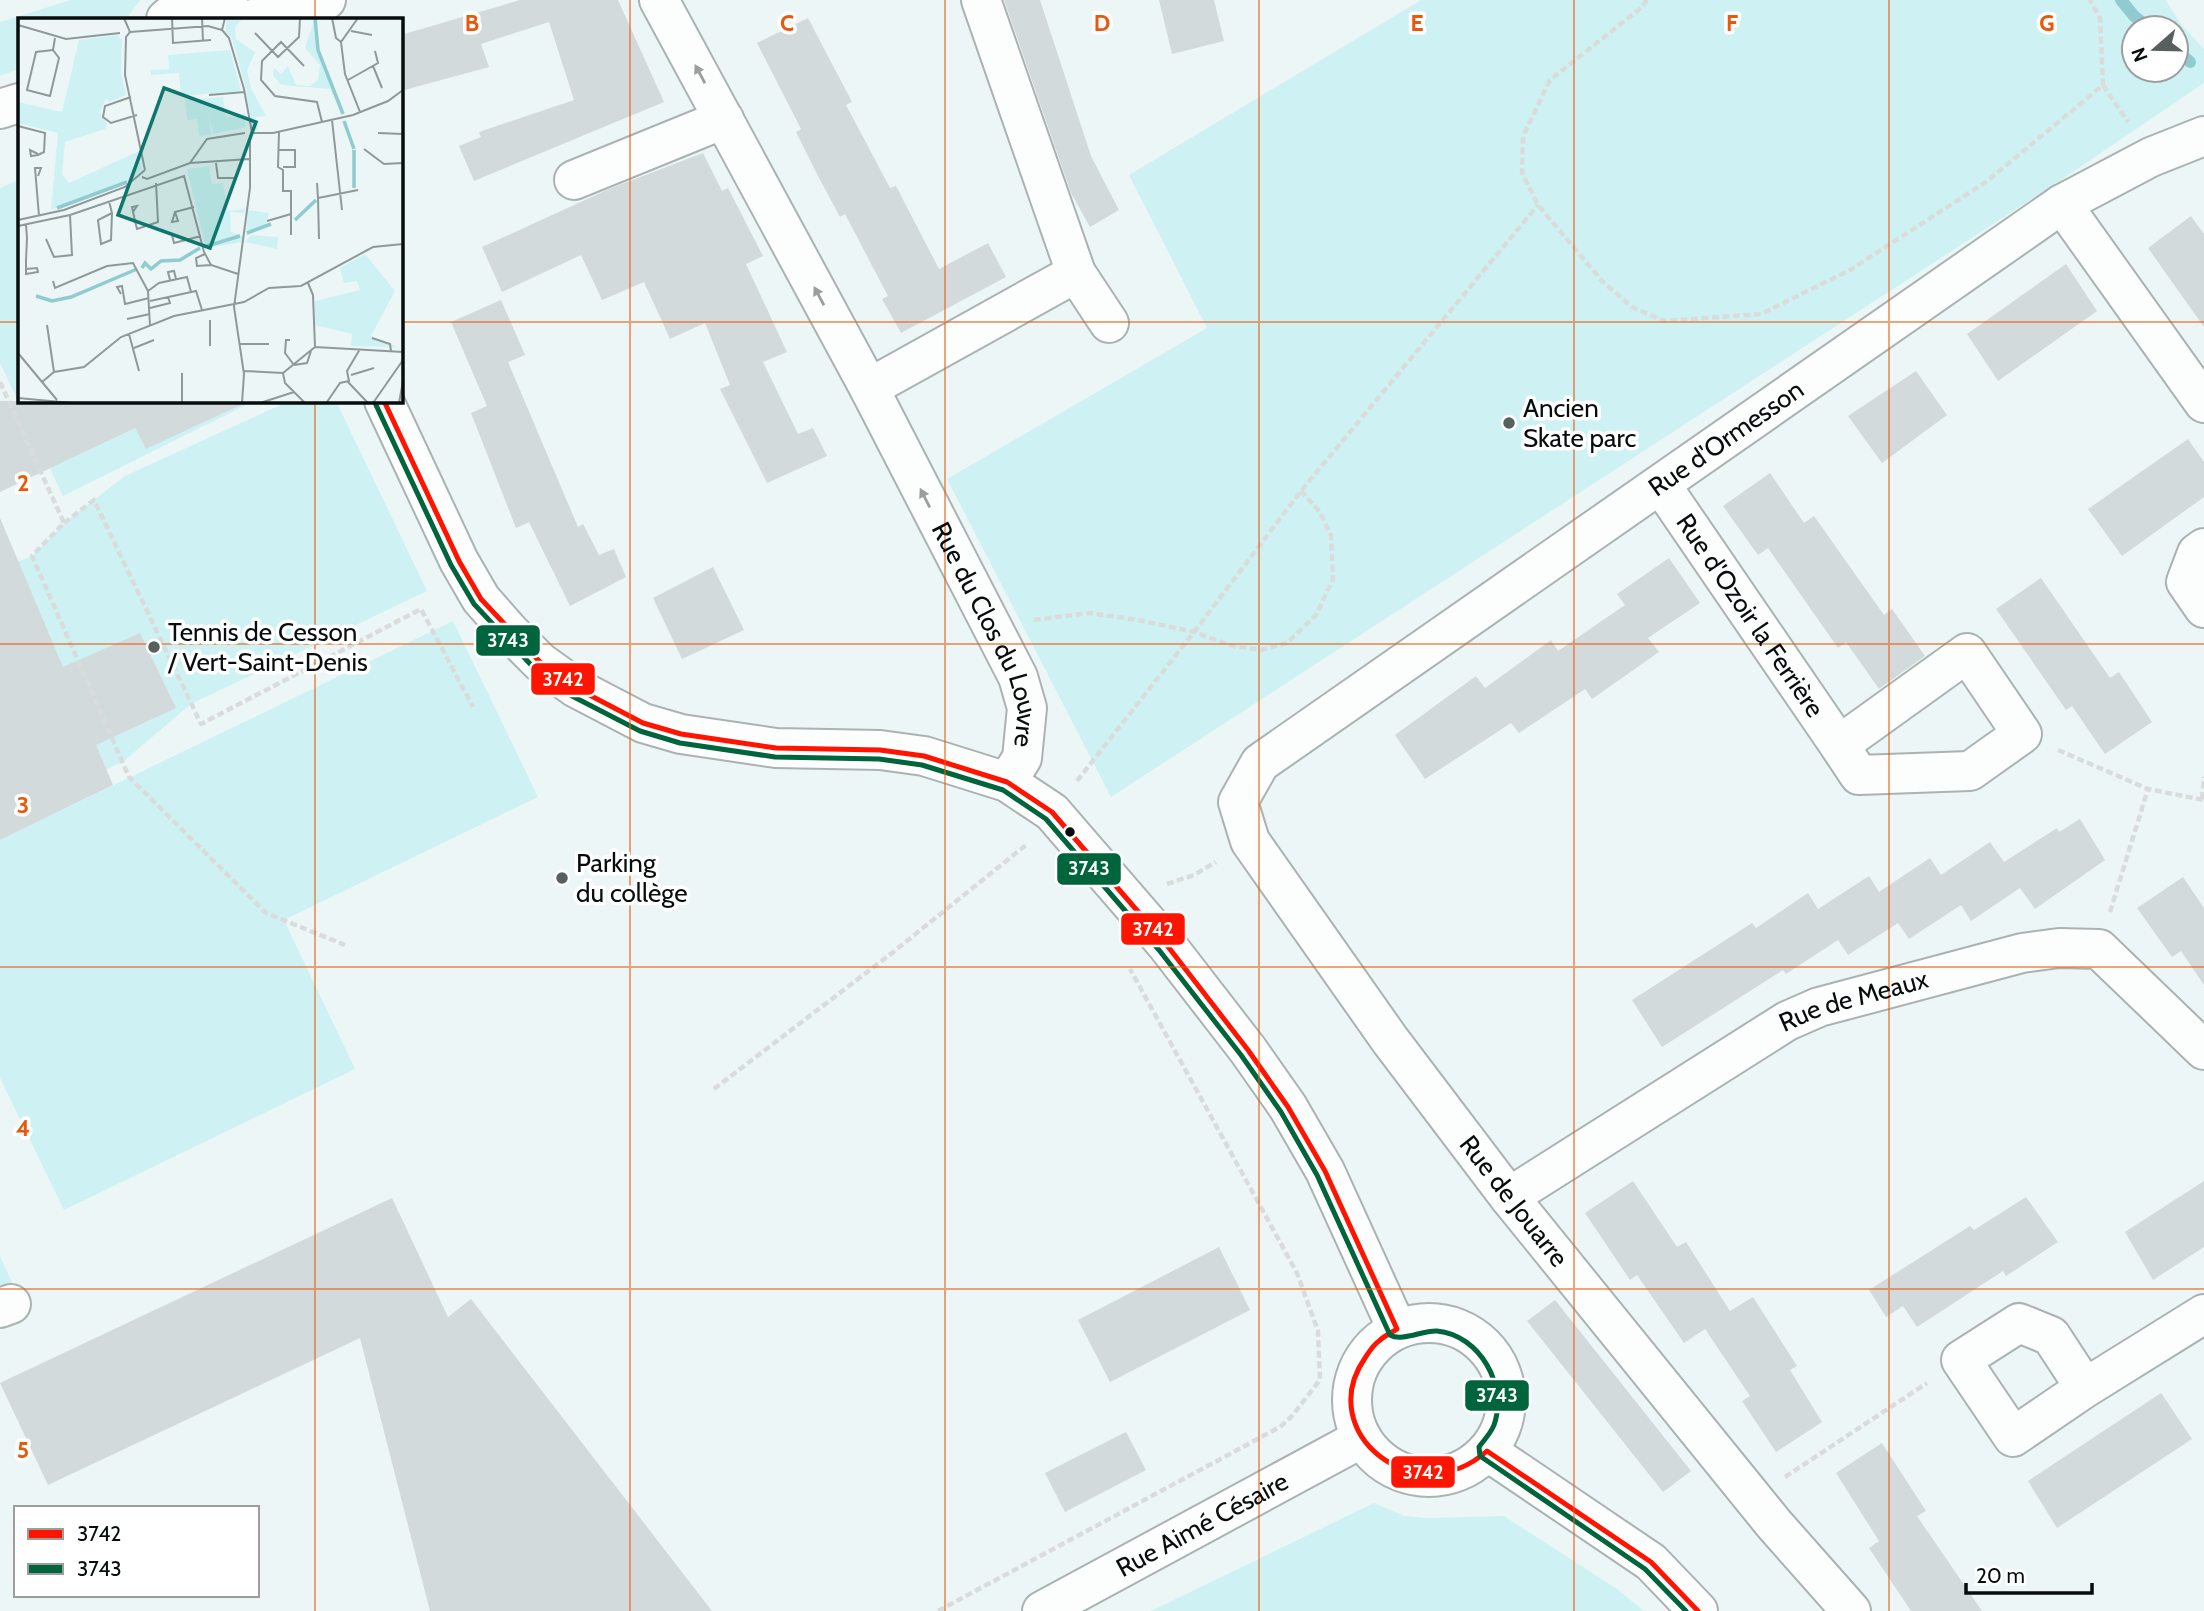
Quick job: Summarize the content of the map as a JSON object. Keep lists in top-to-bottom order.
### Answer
{
  "streets": {
    "street": [
      "Rue d'Ormesson",
      "Rue d'Ozoir la Ferrière",
      "Rue du Clos du Louvre",
      "Rue de Meaux",
      "Rue de Jouarre",
      "Rue Aimé Césaire"
    ]
  },
  "crossings": [
    ["Rue d'Ormesson", "Rue d'Ozoir la Ferrière"],
    ["Rue d'Ormesson", "Rue de Jouarre"],
    ["Rue du Clos du Louvre", "Rue Aimé Césaire"],
    ["Rue de Meaux", "Rue de Jouarre"]
  ],
  "places": ["Ancien Skate parc", "Tennis de Cesson / Vert-Saint-Denis", "Parking du collège"],
  "lines": ["transit line 3742", "transit line 3743"],
  "legend": ["3742", "3743"],
  "scale_bar": "20 m",
  "north": "left",
  "grid": {
    "columns": [
      "B",
      "C",
      "D",
      "E",
      "F",
      "G"
    ],
    "rows": [
      "2",
      "3",
      "4",
      "5"
    ]
  }
}
